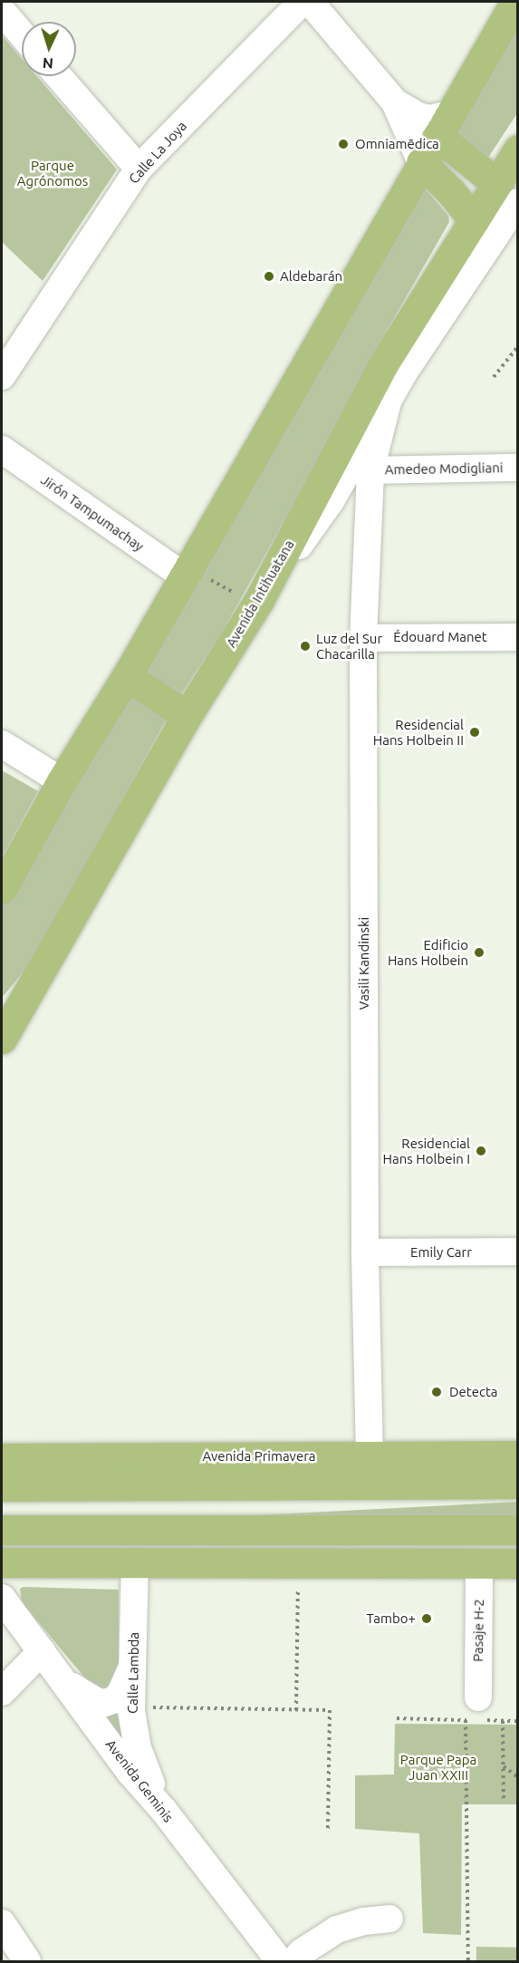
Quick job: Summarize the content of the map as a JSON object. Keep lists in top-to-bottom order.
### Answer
{
  "streets": {
    "main road": ["Avenida Intihuatana", "Avenida Primavera"],
    "street": [
      "Calle La Joya",
      "Amedeo Modigliani",
      "Jirón Tampumachay",
      "Édouard Manet",
      "Vasili Kandinski",
      "Emily Carr",
      "Pasaje H-2",
      "Calle Lambda",
      "Avenida Geminis"
    ]
  },
  "crossings": [
    ["Amedeo Modigliani", "Vasili Kandinski"],
    ["Édouard Manet", "Vasili Kandinski"],
    ["Vasili Kandinski", "Emily Carr"],
    ["Vasili Kandinski", "Avenida Primavera"],
    ["Calle Lambda", "Avenida Geminis"]
  ],
  "parks": ["Parque Agrónomos", "Parque Papa Juan XXIII"],
  "places": [
    "Omniamēdica",
    "Aldebarán",
    "Luz del Sur Chacarilla",
    "Residencial Hans Holbein II",
    "Edificio Hans Holbein",
    "Residencial Hans Holbein I",
    "Detecta",
    "Tambo+"
  ],
  "north": "bottom"
}
